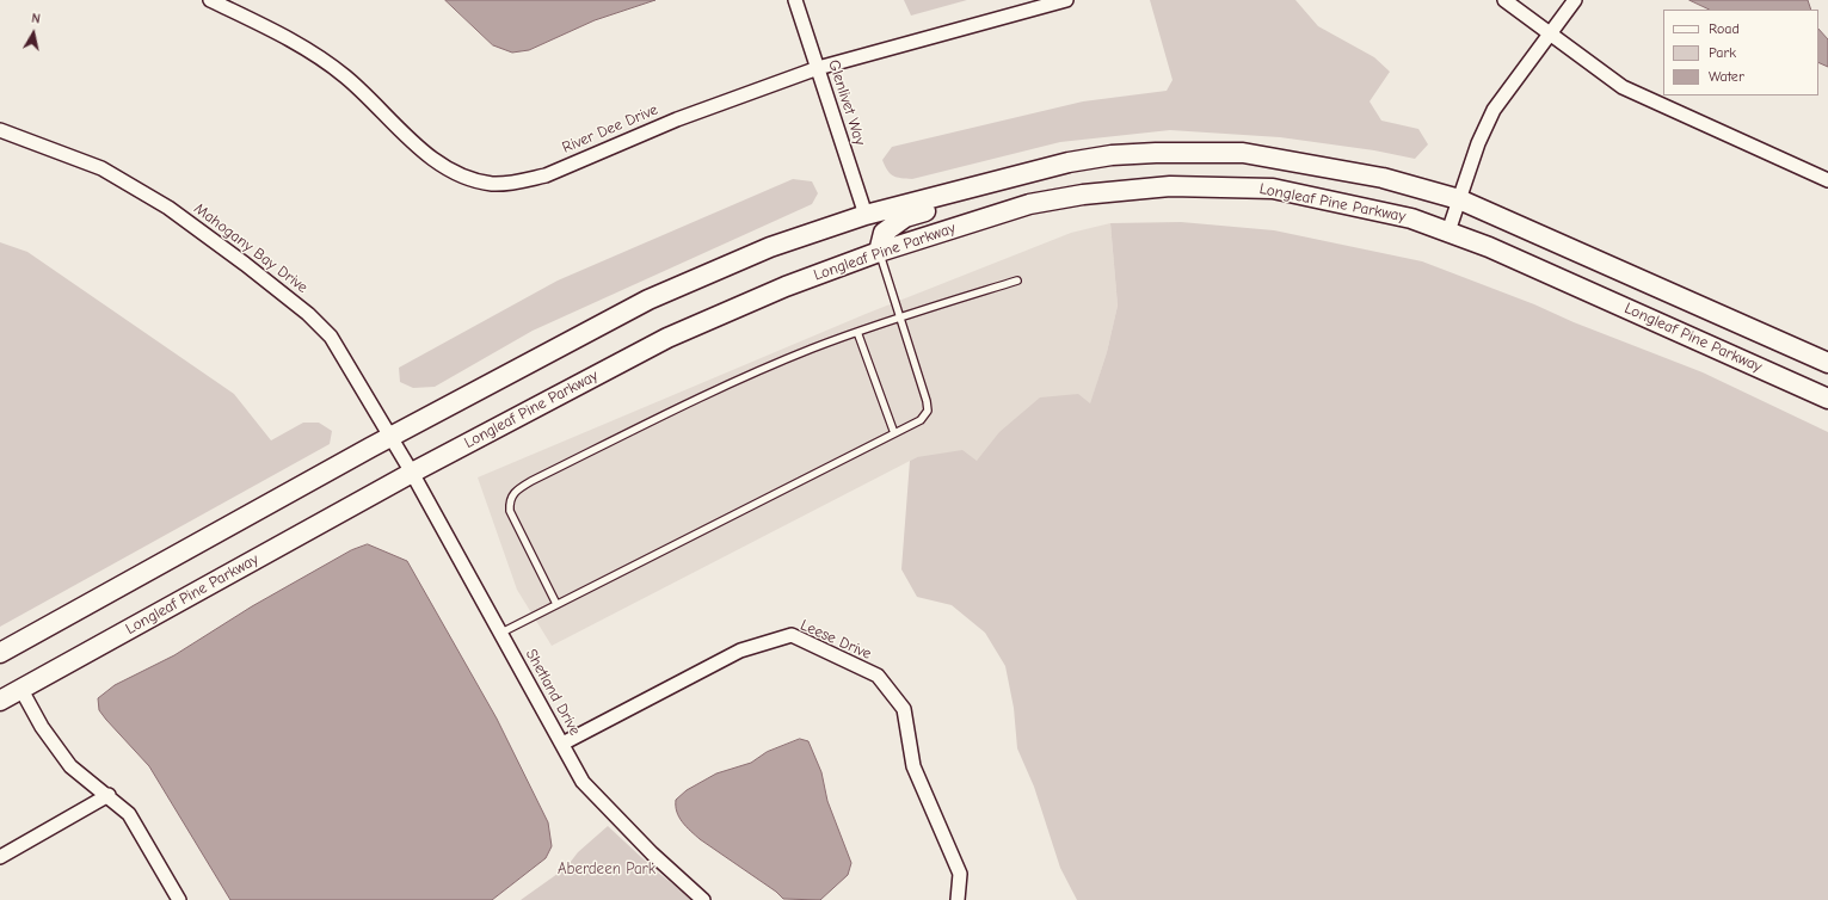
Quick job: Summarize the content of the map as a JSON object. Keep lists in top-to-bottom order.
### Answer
{
  "streets": {
    "main road": ["Longleaf Pine Parkway"],
    "street": [
      "Glenlivet Way",
      "River Dee Drive",
      "Mahogany Bay Drive",
      "Leese Drive",
      "Shetland Drive"
    ]
  },
  "crossings": [
    ["Glenlivet Way", "River Dee Drive"],
    ["Glenlivet Way", "Longleaf Pine Parkway"],
    ["Longleaf Pine Parkway", "Mahogany Bay Drive"],
    ["Longleaf Pine Parkway", "Shetland Drive"],
    ["Mahogany Bay Drive", "Shetland Drive"],
    ["Leese Drive", "Shetland Drive"]
  ],
  "parks": ["Aberdeen Park"],
  "legend": ["Road", "Park", "Water"],
  "north": "top"
}
